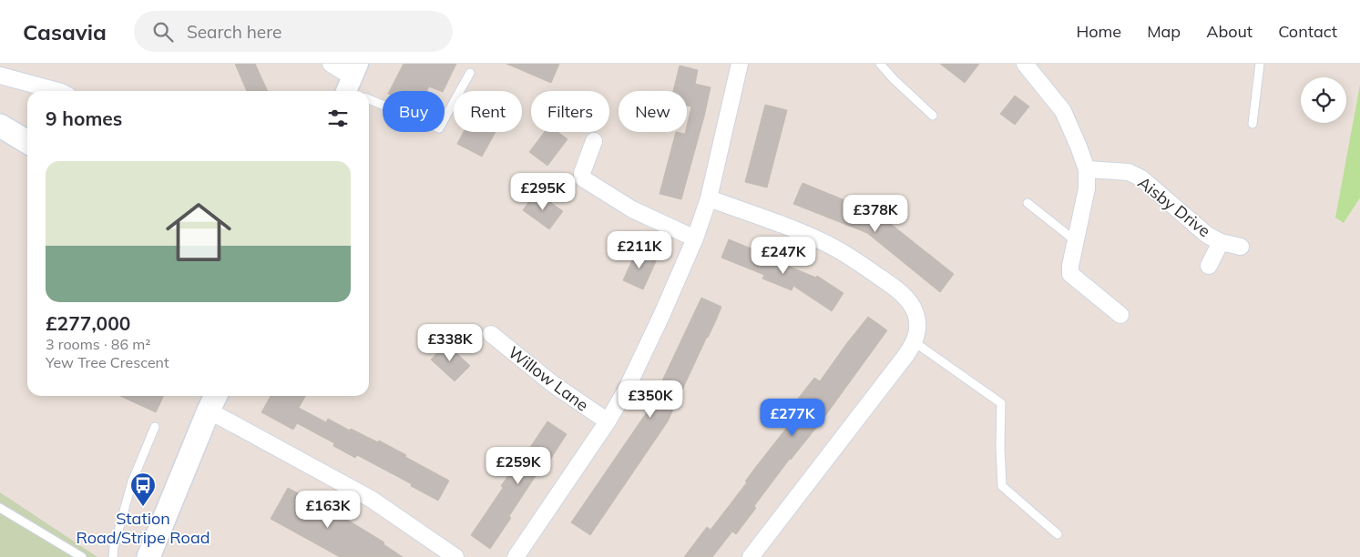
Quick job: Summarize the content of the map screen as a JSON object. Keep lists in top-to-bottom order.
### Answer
{
  "streets": {
    "street": ["Aisby Drive", "Willow Lane"]
  },
  "places": {
    "bus stop": ["Station Road/Stripe Road"]
  },
  "page": {
    "header": "Casavia",
    "search": "Search here",
    "nav": [
      "Home",
      "Map",
      "About",
      "Contact"
    ],
    "chip": [
      "Buy",
      "Rent",
      "Filters",
      "New"
    ],
    "heading": "9 homes",
    "list": [
      {
        "name": "£277,000",
        "note": "3 rooms · 86 m² · Yew Tree Crescent"
      }
    ],
    "price": [
      "£295K",
      "£378K",
      "£211K",
      "£247K",
      "£338K",
      "£350K",
      "£277K",
      "£259K",
      "£163K"
    ]
  }
}
